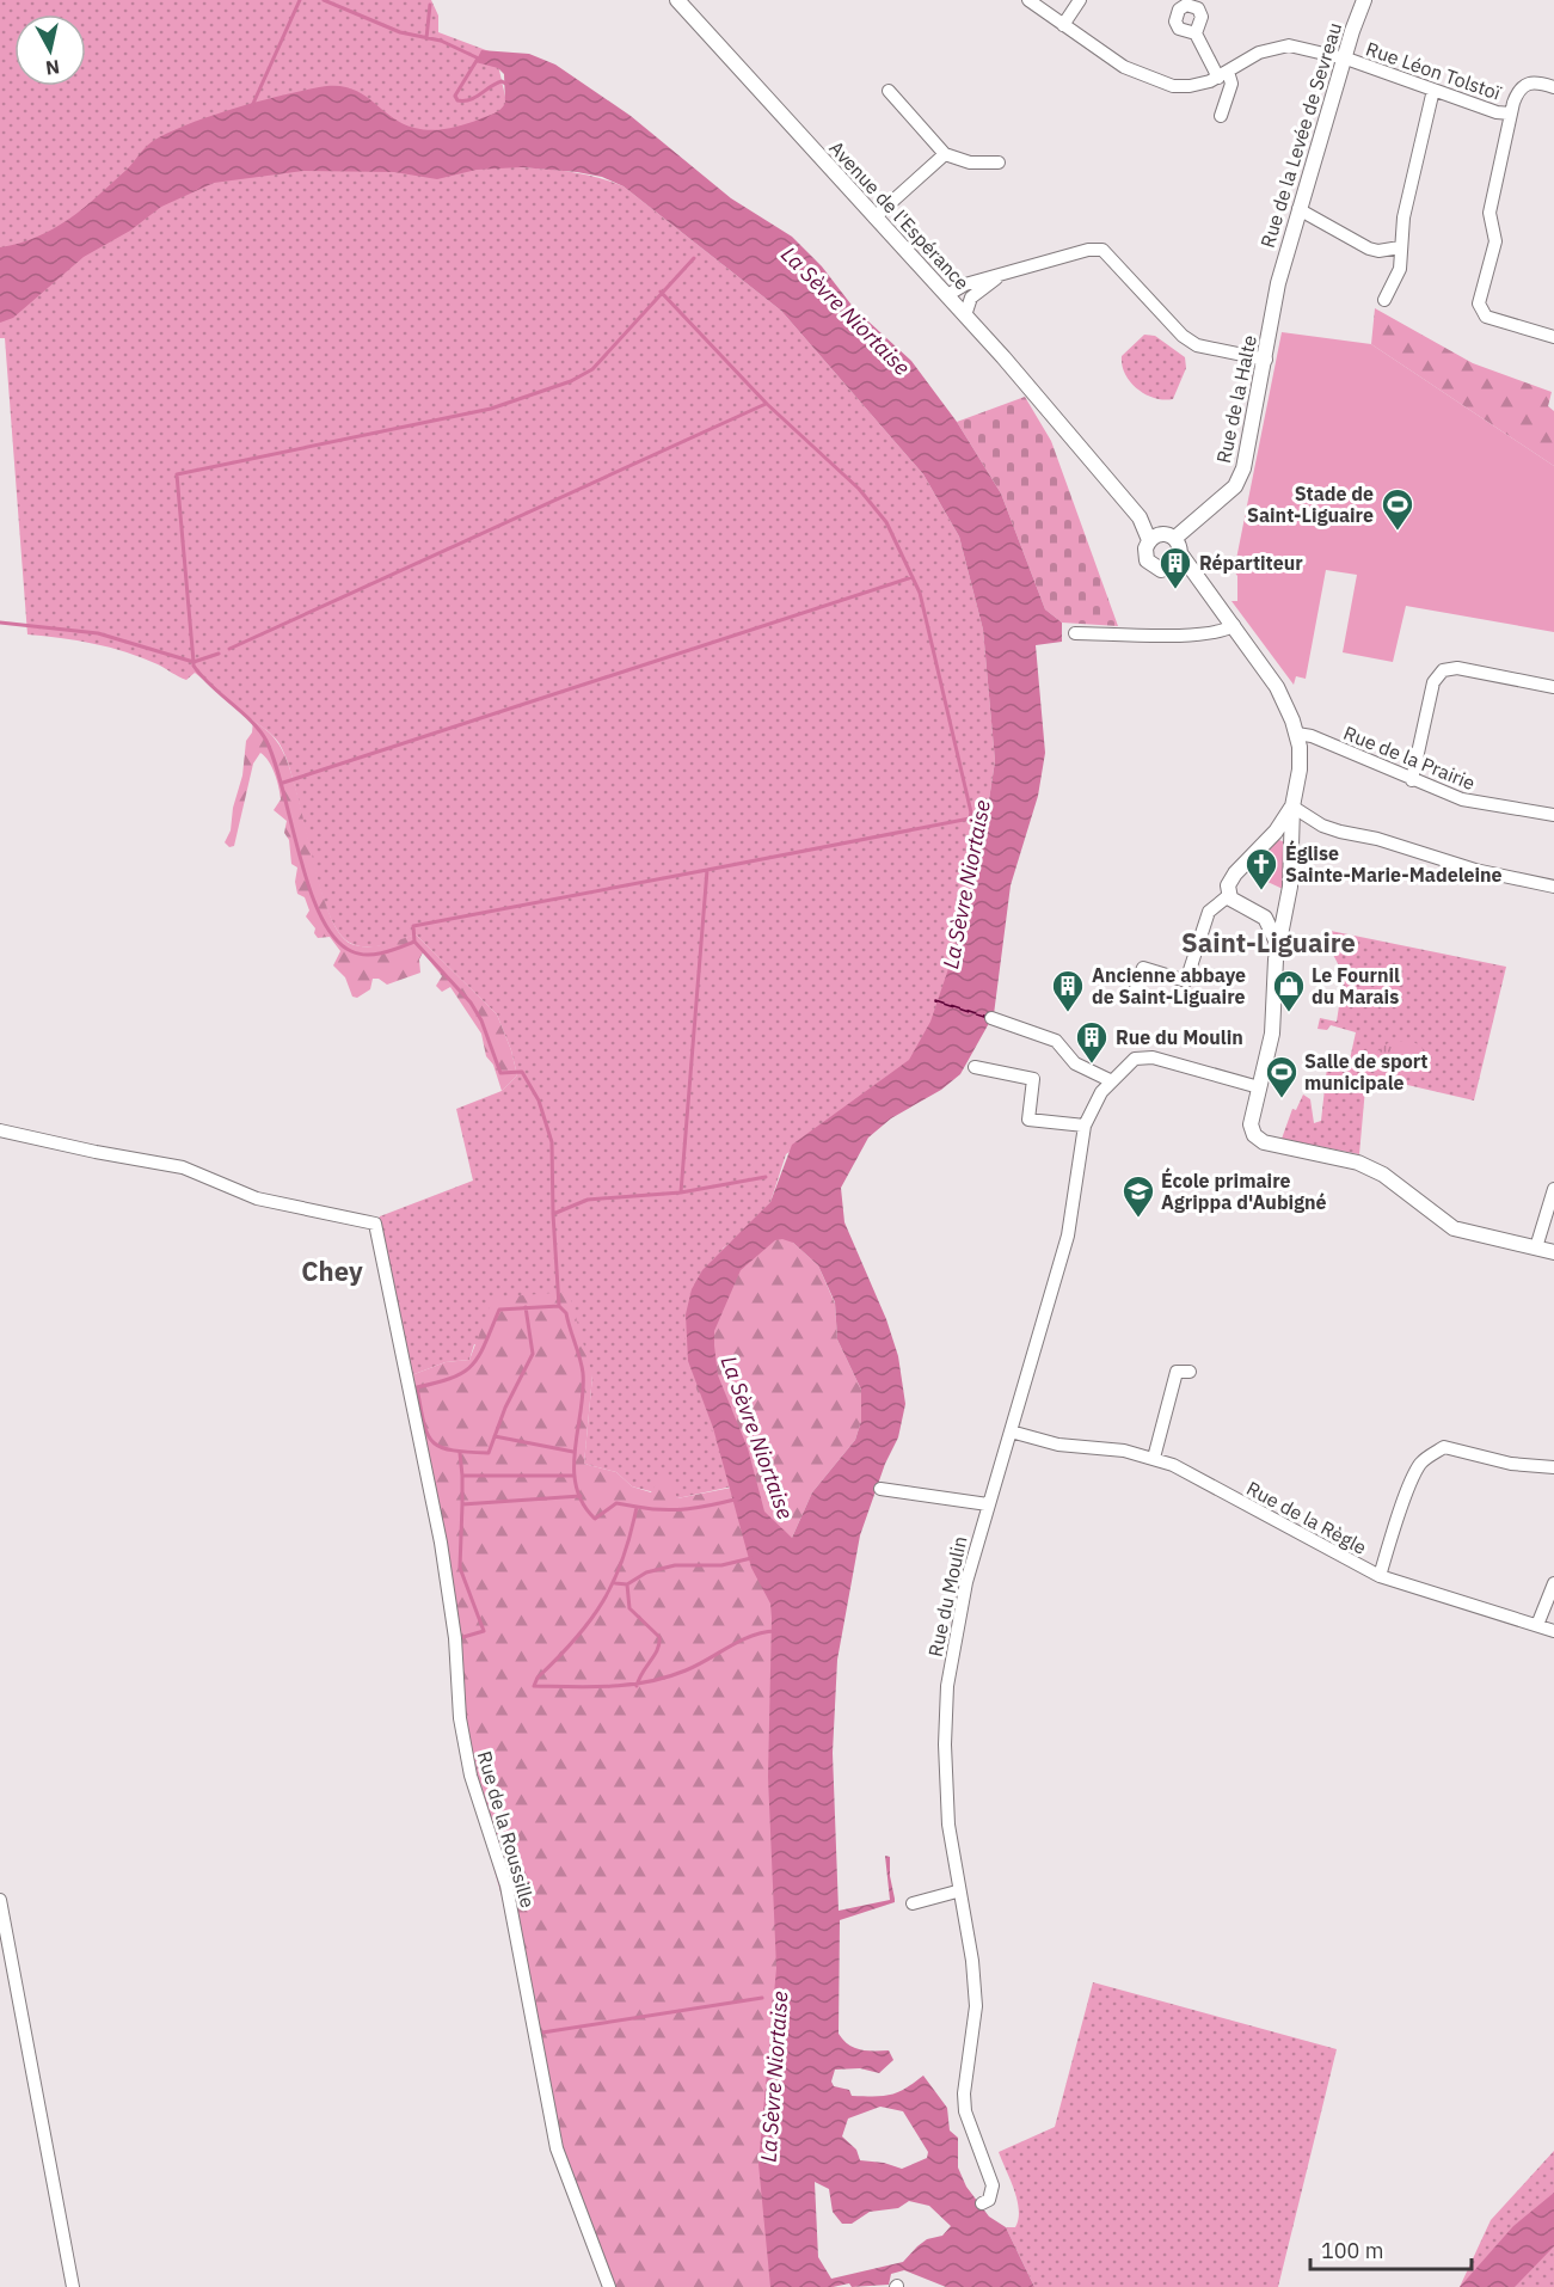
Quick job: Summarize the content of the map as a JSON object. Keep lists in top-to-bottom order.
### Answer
{
  "streets": {
    "street": [
      "Rue Léon Tolstoï",
      "Rue de la Levée de Sevreau",
      "Avenue de l'Espérance",
      "Rue de la Halte",
      "Rue de la Prairie",
      "Rue de la Règle",
      "Rue du Moulin",
      "Rue de la Roussille"
    ]
  },
  "crossings": [
    ["Rue Léon Tolstoï", "Rue de la Levée de Sevreau"],
    ["Rue de la Levée de Sevreau", "Rue de la Halte"],
    ["Avenue de l'Espérance", "Rue de la Halte"],
    ["Rue de la Règle", "Rue du Moulin"]
  ],
  "districts": ["Saint-Liguaire", "Chey"],
  "water": ["La Sèvre Niortaise"],
  "places": {
    "sports": ["Stade de Saint-Liguaire", "Salle de sport municipale"],
    "building": ["Répartiteur", "Ancienne abbaye de Saint-Liguaire", "Rue du Moulin"],
    "church": ["Église Sainte-Marie-Madeleine"],
    "shop": ["Le Fournil du Marais"],
    "school or university": ["École primaire Agrippa d'Aubigné"]
  },
  "scale_bar": "100 m",
  "north": "bottom"
}
